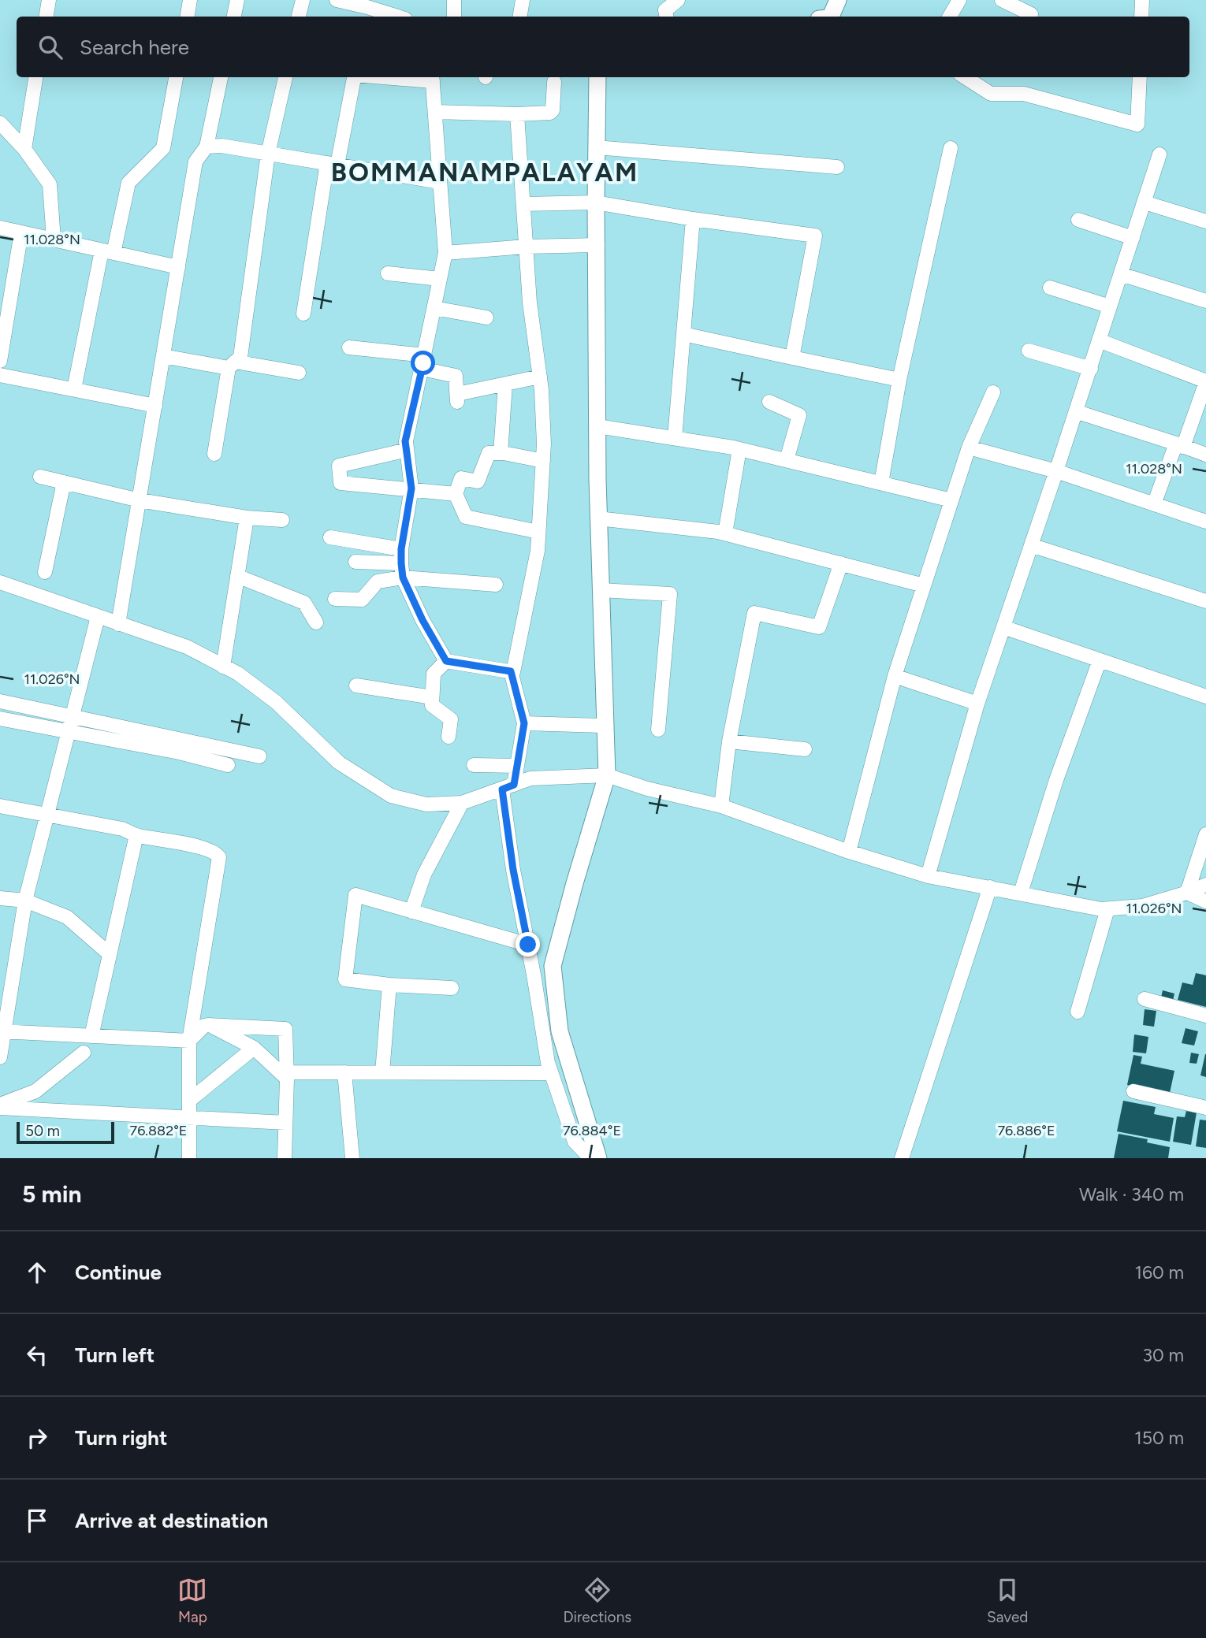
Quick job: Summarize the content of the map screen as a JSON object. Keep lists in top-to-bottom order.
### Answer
{
  "districts": ["BOMMANAMPALAYAM"],
  "scale_bar": "50 m",
  "page": {
    "search": "Search here",
    "scale": "50 m",
    "heading": ["5 min", "Walk · 340 m"],
    "list": [
      ["Continue", "160 m"],
      ["Turn left", "30 m"],
      ["Turn right", "150 m"],
      "Arrive at destination"
    ],
    "nav": ["Map", "Directions", "Saved"]
  },
  "coordinates": [
    "11.028°N",
    "11.026°N",
    "76.882°E",
    "76.884°E",
    "76.886°E"
  ]
}
